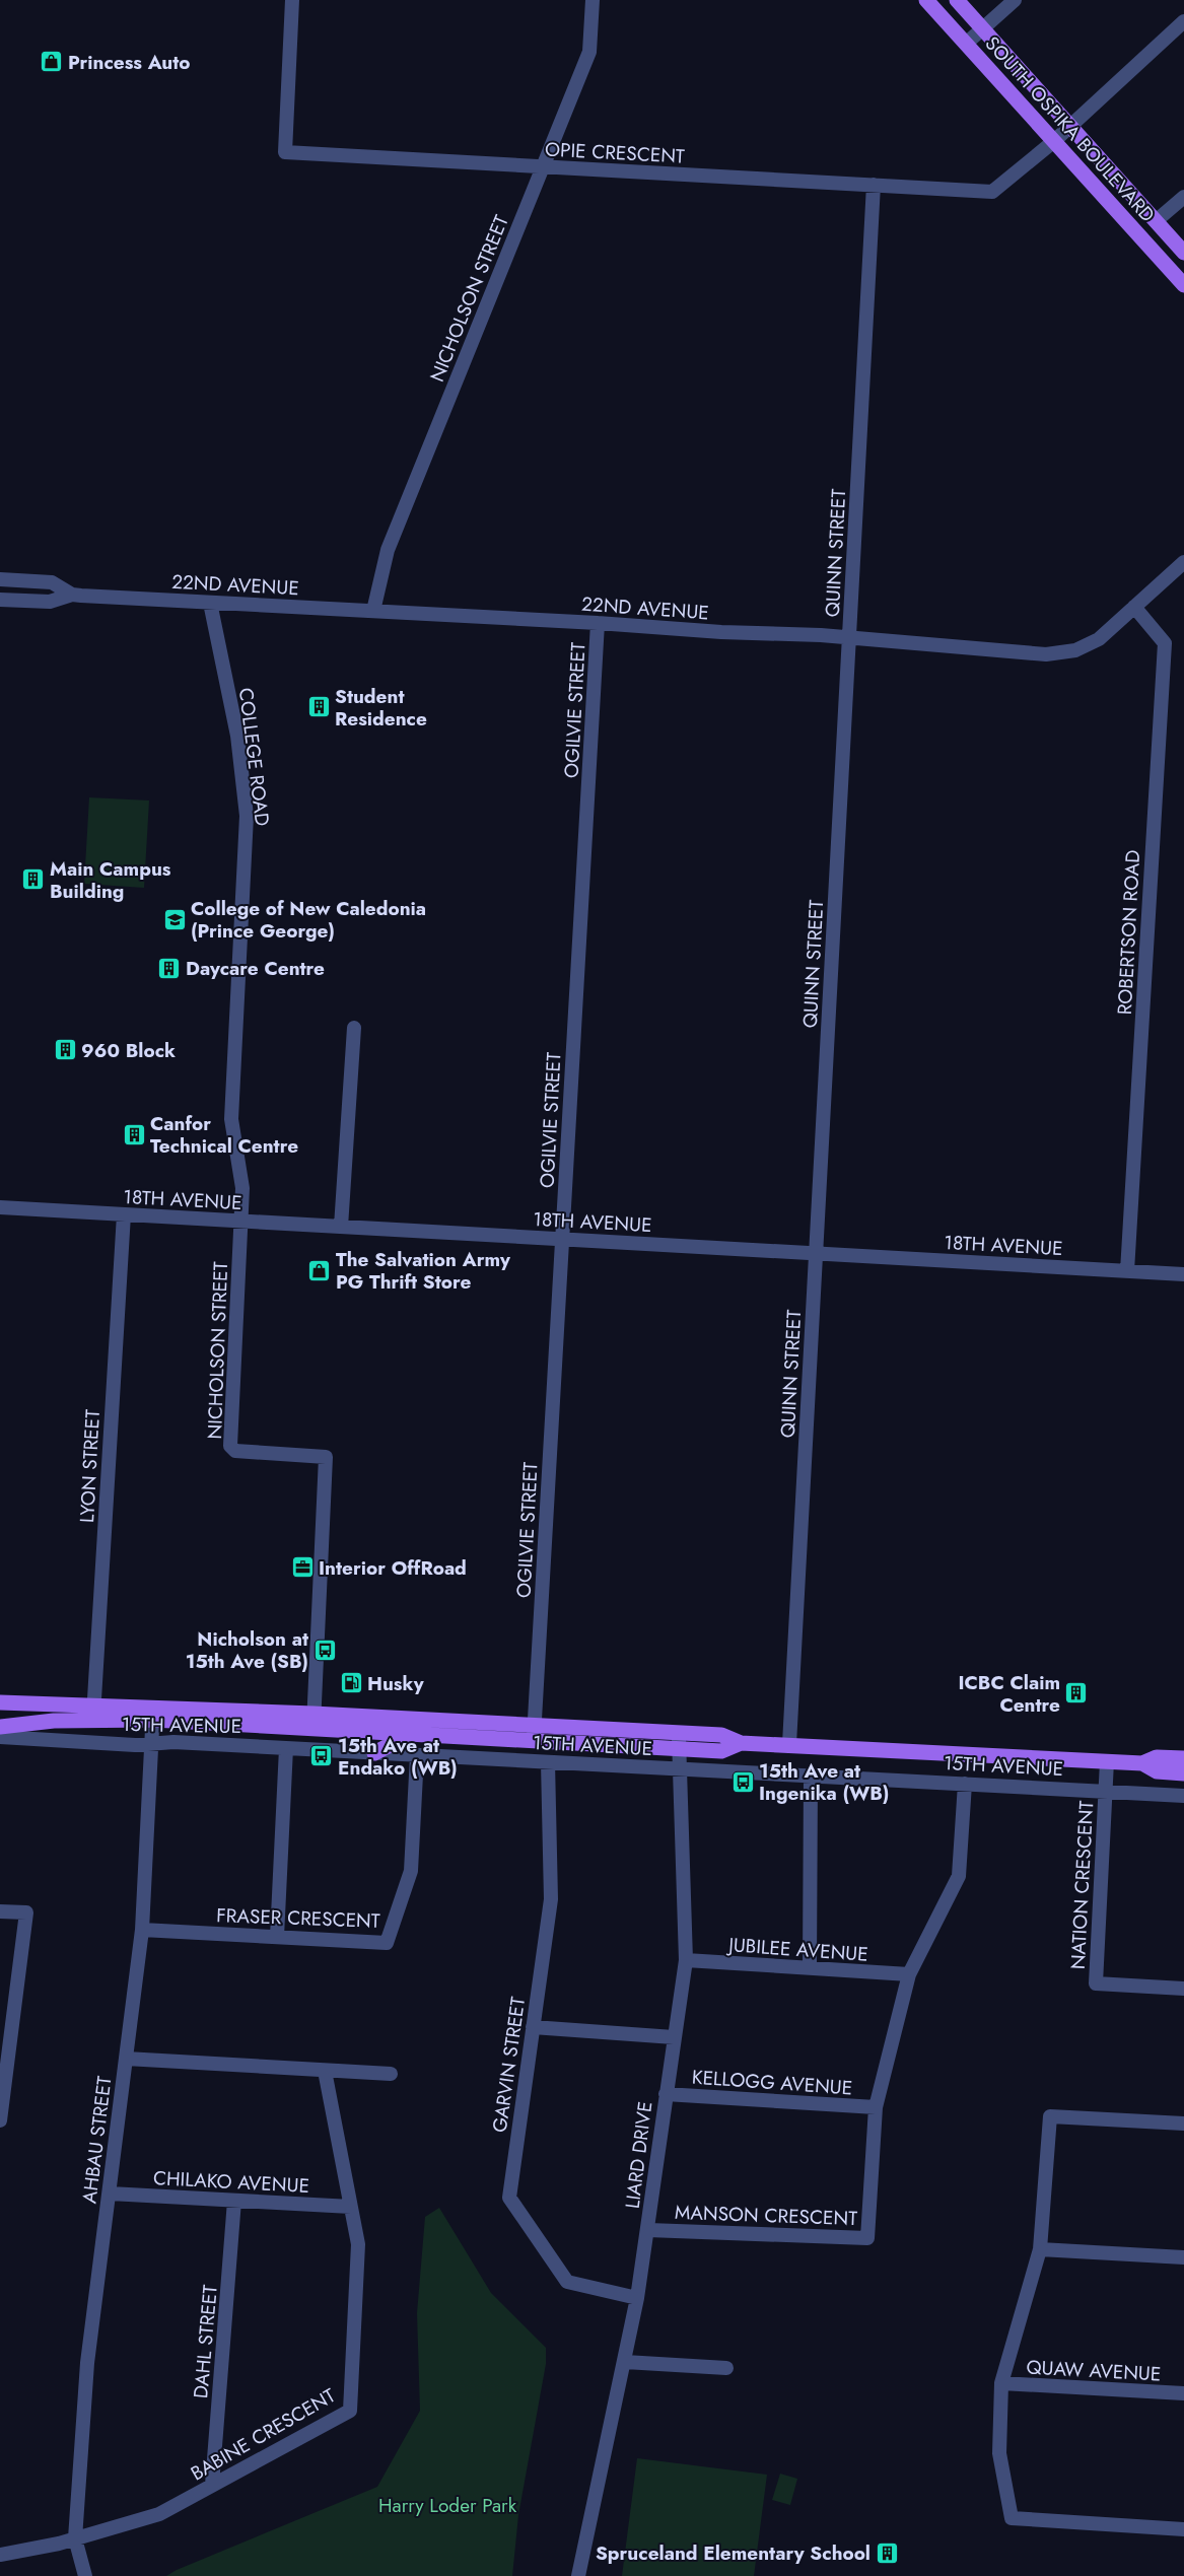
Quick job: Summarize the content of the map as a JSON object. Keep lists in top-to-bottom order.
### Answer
{
  "streets": {
    "main road": ["SOUTH OSPIKA BOULEVARD", "15TH AVENUE"],
    "street": [
      "OPIE CRESCENT",
      "NICHOLSON STREET",
      "QUINN STREET",
      "22ND AVENUE",
      "OGILVIE STREET",
      "COLLEGE ROAD",
      "ROBERTSON ROAD",
      "18TH AVENUE",
      "LYON STREET",
      "NATION CRESCENT",
      "FRASER CRESCENT",
      "JUBILEE AVENUE",
      "GARVIN STREET",
      "KELLOGG AVENUE",
      "AHBAU STREET",
      "LIARD DRIVE",
      "CHILAKO AVENUE",
      "MANSON CRESCENT",
      "DAHL STREET",
      "QUAW AVENUE",
      "BABINE CRESCENT"
    ]
  },
  "crossings": [
    ["SOUTH OSPIKA BOULEVARD", "OPIE CRESCENT"],
    ["OPIE CRESCENT", "NICHOLSON STREET"],
    ["OPIE CRESCENT", "QUINN STREET"],
    ["NICHOLSON STREET", "22ND AVENUE"],
    ["NICHOLSON STREET", "COLLEGE ROAD"],
    ["NICHOLSON STREET", "18TH AVENUE"],
    ["NICHOLSON STREET", "15TH AVENUE"],
    ["QUINN STREET", "22ND AVENUE"],
    ["QUINN STREET", "18TH AVENUE"],
    ["QUINN STREET", "15TH AVENUE"],
    ["22ND AVENUE", "OGILVIE STREET"],
    ["22ND AVENUE", "COLLEGE ROAD"],
    ["22ND AVENUE", "ROBERTSON ROAD"],
    ["OGILVIE STREET", "18TH AVENUE"],
    ["OGILVIE STREET", "15TH AVENUE"],
    ["COLLEGE ROAD", "18TH AVENUE"],
    ["ROBERTSON ROAD", "18TH AVENUE"],
    ["18TH AVENUE", "LYON STREET"],
    ["LYON STREET", "15TH AVENUE"],
    ["15TH AVENUE", "NATION CRESCENT"],
    ["15TH AVENUE", "FRASER CRESCENT"],
    ["15TH AVENUE", "GARVIN STREET"],
    ["15TH AVENUE", "AHBAU STREET"],
    ["15TH AVENUE", "LIARD DRIVE"],
    ["15TH AVENUE", "MANSON CRESCENT"],
    ["FRASER CRESCENT", "AHBAU STREET"],
    ["JUBILEE AVENUE", "LIARD DRIVE"],
    ["JUBILEE AVENUE", "MANSON CRESCENT"],
    ["GARVIN STREET", "LIARD DRIVE"],
    ["KELLOGG AVENUE", "LIARD DRIVE"],
    ["KELLOGG AVENUE", "MANSON CRESCENT"],
    ["AHBAU STREET", "CHILAKO AVENUE"],
    ["AHBAU STREET", "BABINE CRESCENT"],
    ["LIARD DRIVE", "MANSON CRESCENT"],
    ["CHILAKO AVENUE", "DAHL STREET"],
    ["CHILAKO AVENUE", "BABINE CRESCENT"],
    ["DAHL STREET", "BABINE CRESCENT"]
  ],
  "parks": ["Harry Loder Park"],
  "places": {
    "shop": ["Princess Auto", "The Salvation Army PG Thrift Store"],
    "building": [
      "Student Residence",
      "Main Campus Building",
      "Daycare Centre",
      "960 Block",
      "Canfor Technical Centre",
      "ICBC Claim Centre",
      "Spruceland Elementary School"
    ],
    "school or university": ["College of New Caledonia (Prince George)"],
    "office": ["Interior OffRoad"],
    "bus stop": ["Nicholson at 15th Ave (SB)", "15th Ave at Endako (WB)", "15th Ave at Ingenika (WB)"],
    "fuel station": ["Husky"]
  }
}
